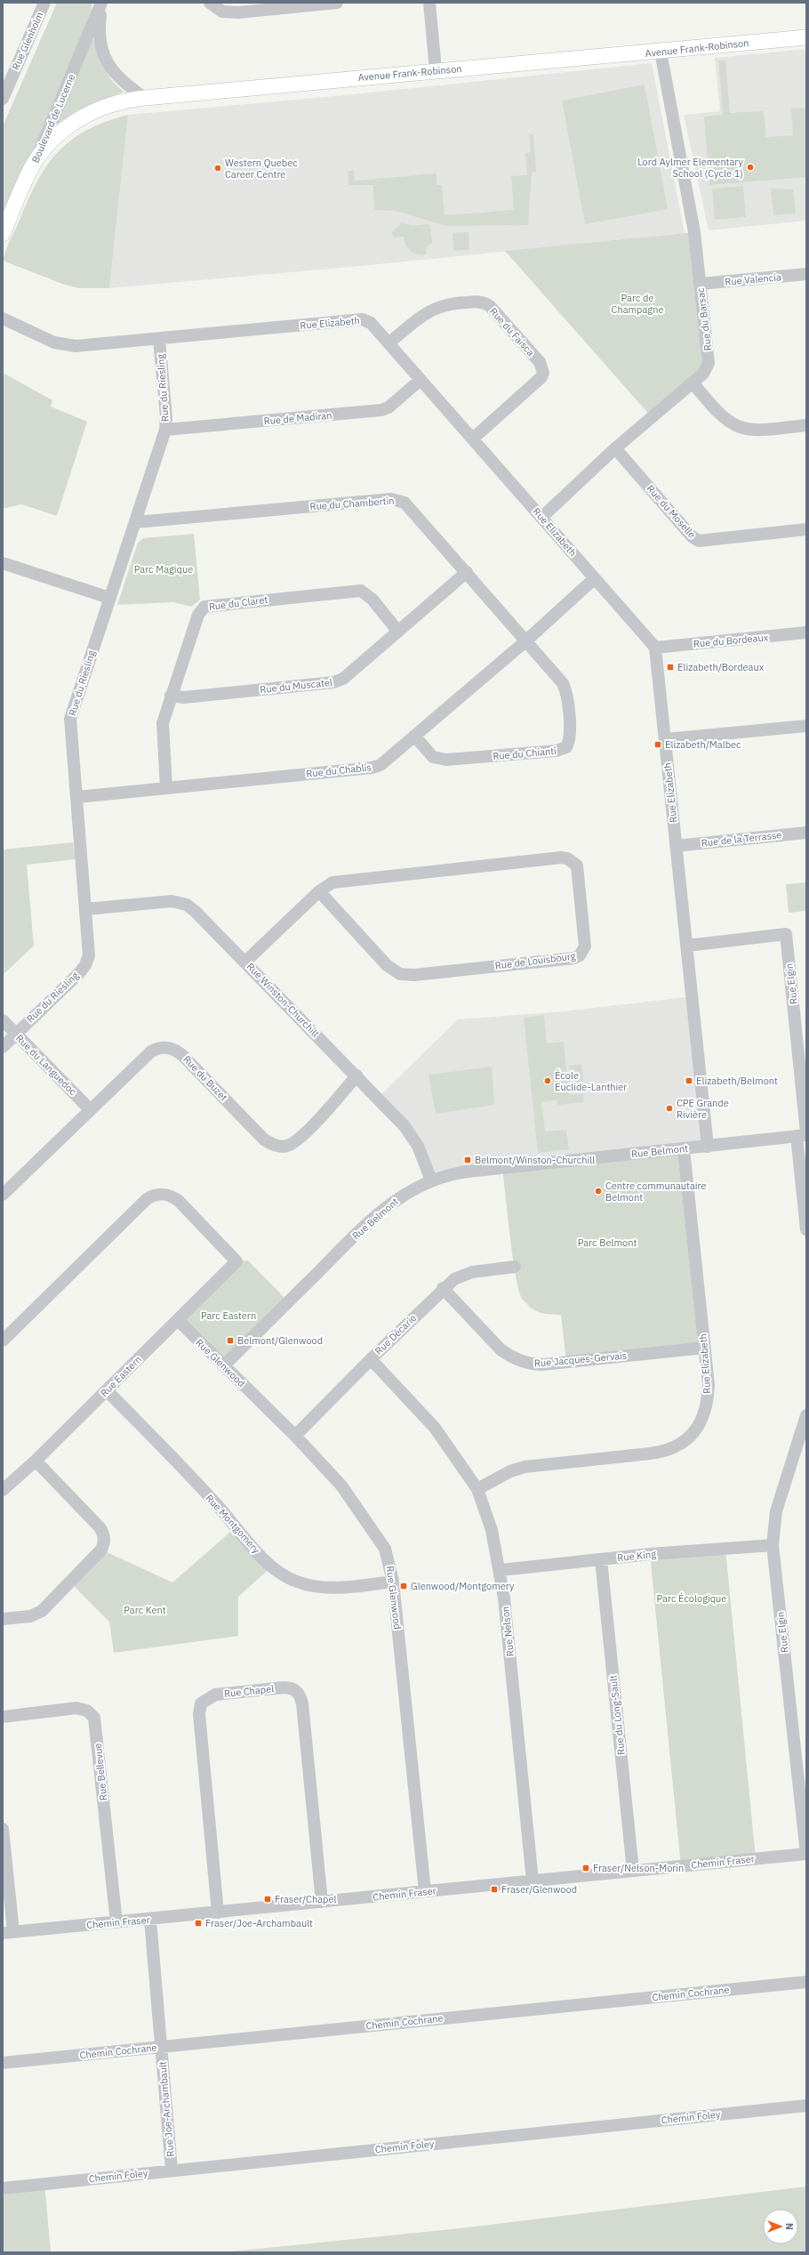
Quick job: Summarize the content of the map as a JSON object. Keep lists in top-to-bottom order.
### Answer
{
  "streets": {
    "main road": ["Avenue Frank-Robinson", "Boulevard de Lucerne"],
    "street": [
      "Rue Glenholm",
      "Rue Valencia",
      "Rue du Barsac",
      "Rue Elizabeth",
      "Rue du Faisca",
      "Rue du Riesling",
      "Rue de Madiran",
      "Rue du Chambertin",
      "Rue du Moselle",
      "Rue du Claret",
      "Rue du Bordeaux",
      "Rue du Muscatel",
      "Rue du Chianti",
      "Rue du Chablis",
      "Rue de la Terrasse",
      "Rue de Louisbourg",
      "Rue Elgin",
      "Rue Winston-Churchill",
      "Rue du Languedoc",
      "Rue du Buzet",
      "Rue Belmont",
      "Rue Décarie",
      "Rue Jacques-Gervais",
      "Rue Glenwood",
      "Rue Eastern",
      "Rue Montgomery",
      "Rue King",
      "Rue Nelson",
      "Rue Chapel",
      "Rue du Long-Sault",
      "Rue Bellevue",
      "Chemin Fraser",
      "Chemin Cochrane",
      "Rue Joe-Archambault",
      "Chemin Foley"
    ]
  },
  "crossings": [
    ["Avenue Frank-Robinson", "Boulevard de Lucerne"],
    ["Avenue Frank-Robinson", "Rue du Barsac"],
    ["Rue Valencia", "Rue du Barsac"],
    ["Rue du Barsac", "Rue Elizabeth"],
    ["Rue du Barsac", "Rue du Moselle"],
    ["Rue Elizabeth", "Rue du Faisca"],
    ["Rue Elizabeth", "Rue du Riesling"],
    ["Rue Elizabeth", "Rue de Madiran"],
    ["Rue Elizabeth", "Rue du Bordeaux"],
    ["Rue Elizabeth", "Rue du Chablis"],
    ["Rue Elizabeth", "Rue de la Terrasse"],
    ["Rue Elizabeth", "Rue Elgin"],
    ["Rue Elizabeth", "Rue Belmont"],
    ["Rue Elizabeth", "Rue Jacques-Gervais"],
    ["Rue Elizabeth", "Rue Nelson"],
    ["Rue du Riesling", "Rue de Madiran"],
    ["Rue du Riesling", "Rue du Chambertin"],
    ["Rue du Riesling", "Rue du Chablis"],
    ["Rue du Riesling", "Rue Winston-Churchill"],
    ["Rue du Riesling", "Rue du Languedoc"],
    ["Rue du Chambertin", "Rue du Muscatel"],
    ["Rue du Chambertin", "Rue du Chianti"],
    ["Rue du Chambertin", "Rue du Chablis"],
    ["Rue du Claret", "Rue du Muscatel"],
    ["Rue du Claret", "Rue du Chablis"],
    ["Rue du Chianti", "Rue du Chablis"],
    ["Rue de Louisbourg", "Rue Winston-Churchill"],
    ["Rue Elgin", "Rue Belmont"],
    ["Rue Elgin", "Rue King"],
    ["Rue Elgin", "Chemin Fraser"],
    ["Rue Winston-Churchill", "Rue du Buzet"],
    ["Rue Winston-Churchill", "Rue Belmont"],
    ["Rue du Languedoc", "Rue du Buzet"],
    ["Rue Belmont", "Rue Glenwood"],
    ["Rue Décarie", "Rue Jacques-Gervais"],
    ["Rue Décarie", "Rue Glenwood"],
    ["Rue Décarie", "Rue Nelson"],
    ["Rue Glenwood", "Rue Eastern"],
    ["Rue Glenwood", "Rue Montgomery"],
    ["Rue Glenwood", "Chemin Fraser"],
    ["Rue Eastern", "Rue Montgomery"],
    ["Rue King", "Rue Nelson"],
    ["Rue King", "Rue du Long-Sault"],
    ["Rue Nelson", "Chemin Fraser"],
    ["Rue Chapel", "Chemin Fraser"],
    ["Rue du Long-Sault", "Chemin Fraser"],
    ["Rue Bellevue", "Chemin Fraser"],
    ["Chemin Fraser", "Rue Joe-Archambault"],
    ["Chemin Cochrane", "Rue Joe-Archambault"],
    ["Rue Joe-Archambault", "Chemin Foley"]
  ],
  "parks": [
    "Parc de Champagne",
    "Parc Magique",
    "Parc Belmont",
    "Parc Eastern",
    "Parc Écologique",
    "Parc Kent"
  ],
  "places": {
    "other": [
      "Lord Aylmer Elementary School (Cycle 1)",
      "Western Quebec Career Centre",
      "École Euclide-Lanthier",
      "CPE Grande Rivière",
      "Centre communautaire Belmont"
    ],
    "transit": [
      "Elizabeth/Bordeaux",
      "Elizabeth/Malbec",
      "Elizabeth/Belmont",
      "Belmont/Winston-Churchill",
      "Belmont/Glenwood",
      "Glenwood/Montgomery",
      "Fraser/Nelson-Morin",
      "Fraser/Glenwood",
      "Fraser/Chapel",
      "Fraser/Joe-Archambault"
    ]
  },
  "north": "right"
}
